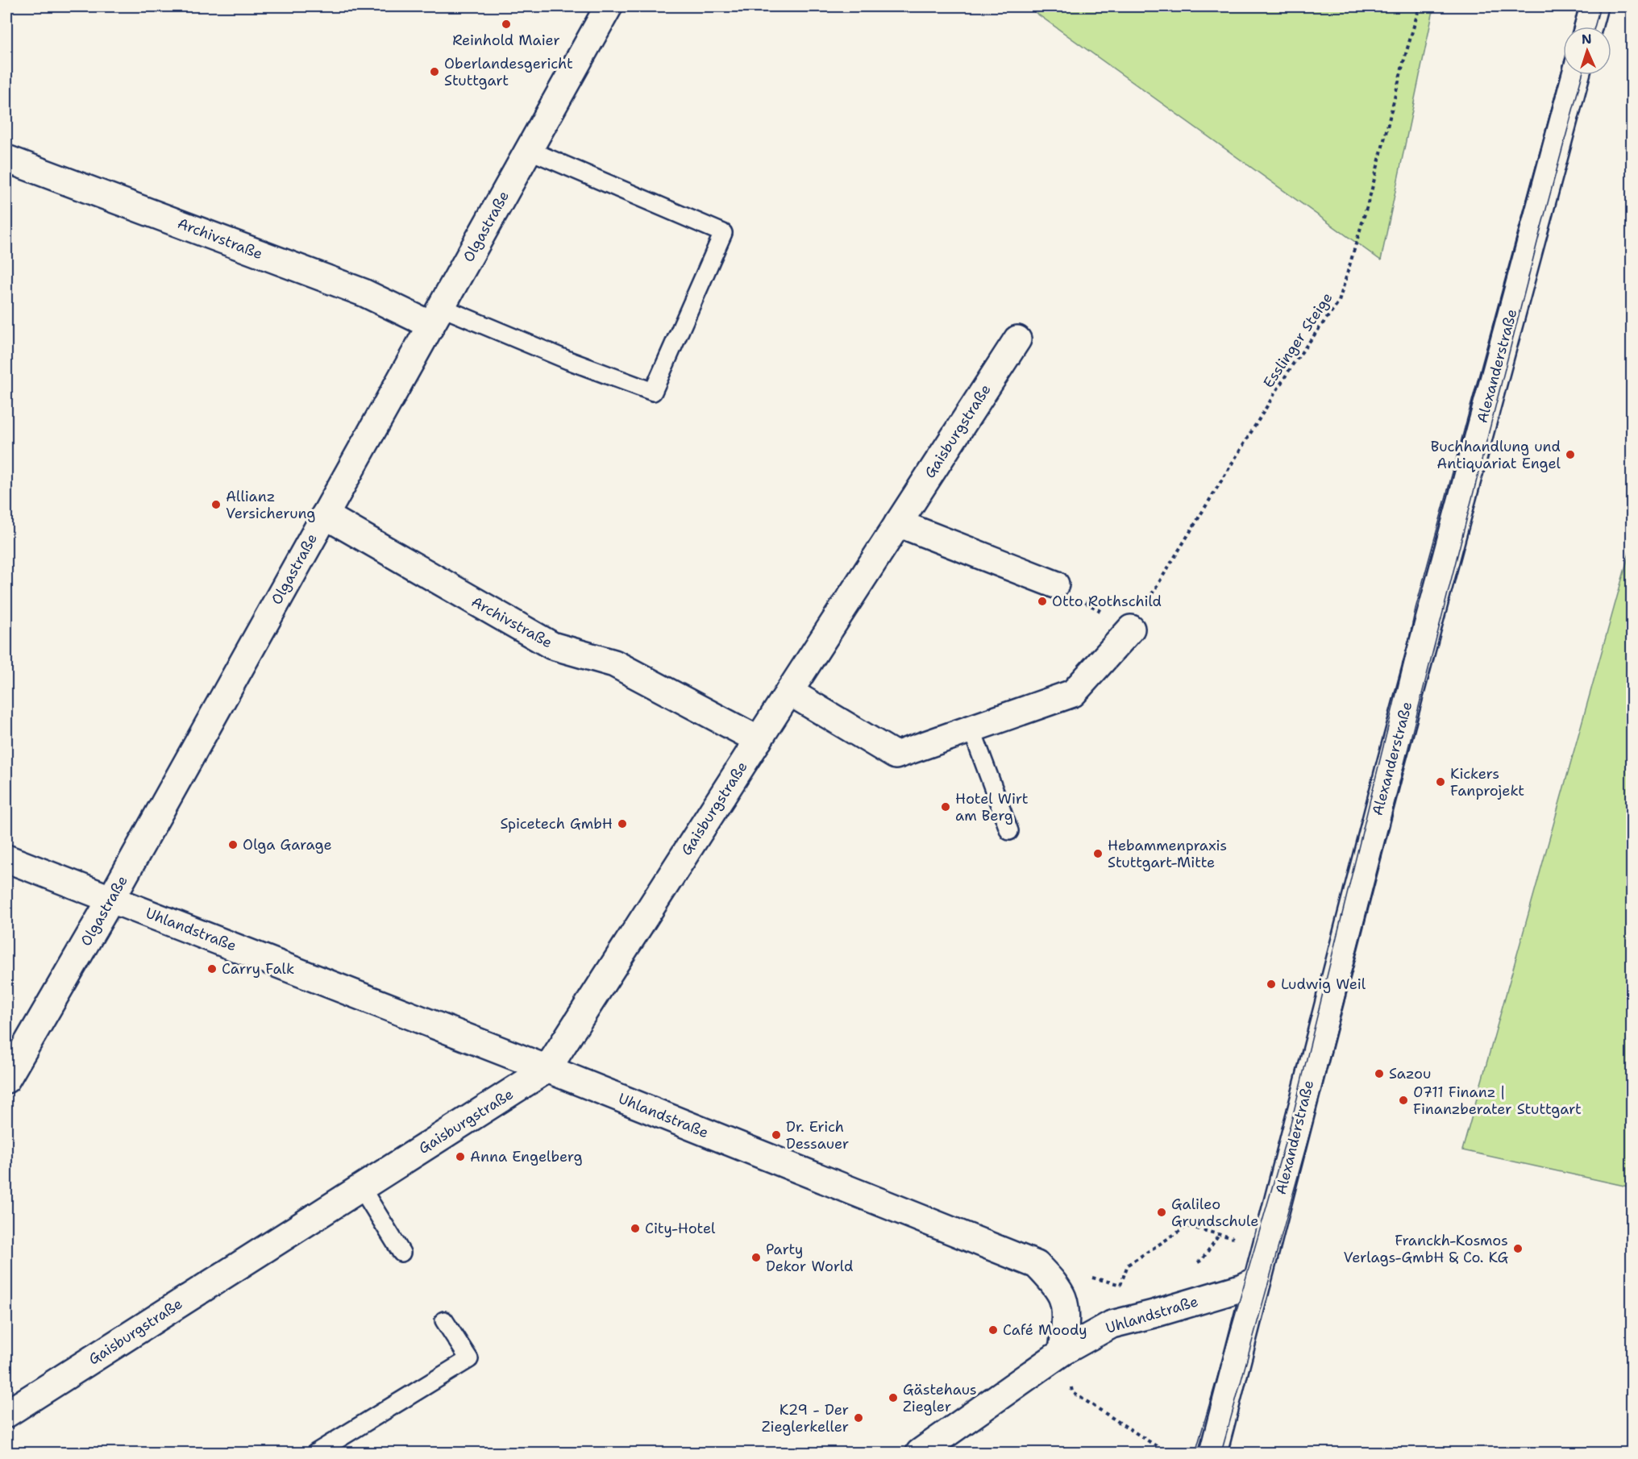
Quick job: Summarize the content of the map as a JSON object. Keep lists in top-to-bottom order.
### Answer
{
  "streets": {
    "street": [
      "Olgastraße",
      "Archivstraße",
      "Alexanderstraße",
      "Gaisburgstraße",
      "Uhlandstraße"
    ],
    "path": ["Esslinger Steige"]
  },
  "crossings": [
    ["Olgastraße", "Archivstraße"],
    ["Olgastraße", "Uhlandstraße"],
    ["Archivstraße", "Gaisburgstraße"],
    ["Alexanderstraße", "Uhlandstraße"],
    ["Gaisburgstraße", "Uhlandstraße"]
  ],
  "places": [
    "Reinhold Maier",
    "Oberlandesgericht Stuttgart",
    "Buchhandlung und Antiquariat Engel",
    "Allianz Versicherung",
    "Otto Rothschild",
    "Kickers Fanprojekt",
    "Hotel Wirt am Berg",
    "Spicetech GmbH",
    "Olga Garage",
    "Hebammenpraxis Stuttgart-Mitte",
    "Carry Falk",
    "Ludwig Weil",
    "Sazou",
    "0711 Finanz | Finanzberater Stuttgart",
    "Dr. Erich Dessauer",
    "Anna Engelberg",
    "Galileo Grundschule",
    "City-Hotel",
    "Franckh-Kosmos Verlags-GmbH & Co. KG",
    "Party Dekor World",
    "Café Moody",
    "Gästehaus Ziegler",
    "K29 - Der Zieglerkeller"
  ],
  "north": "top"
}
